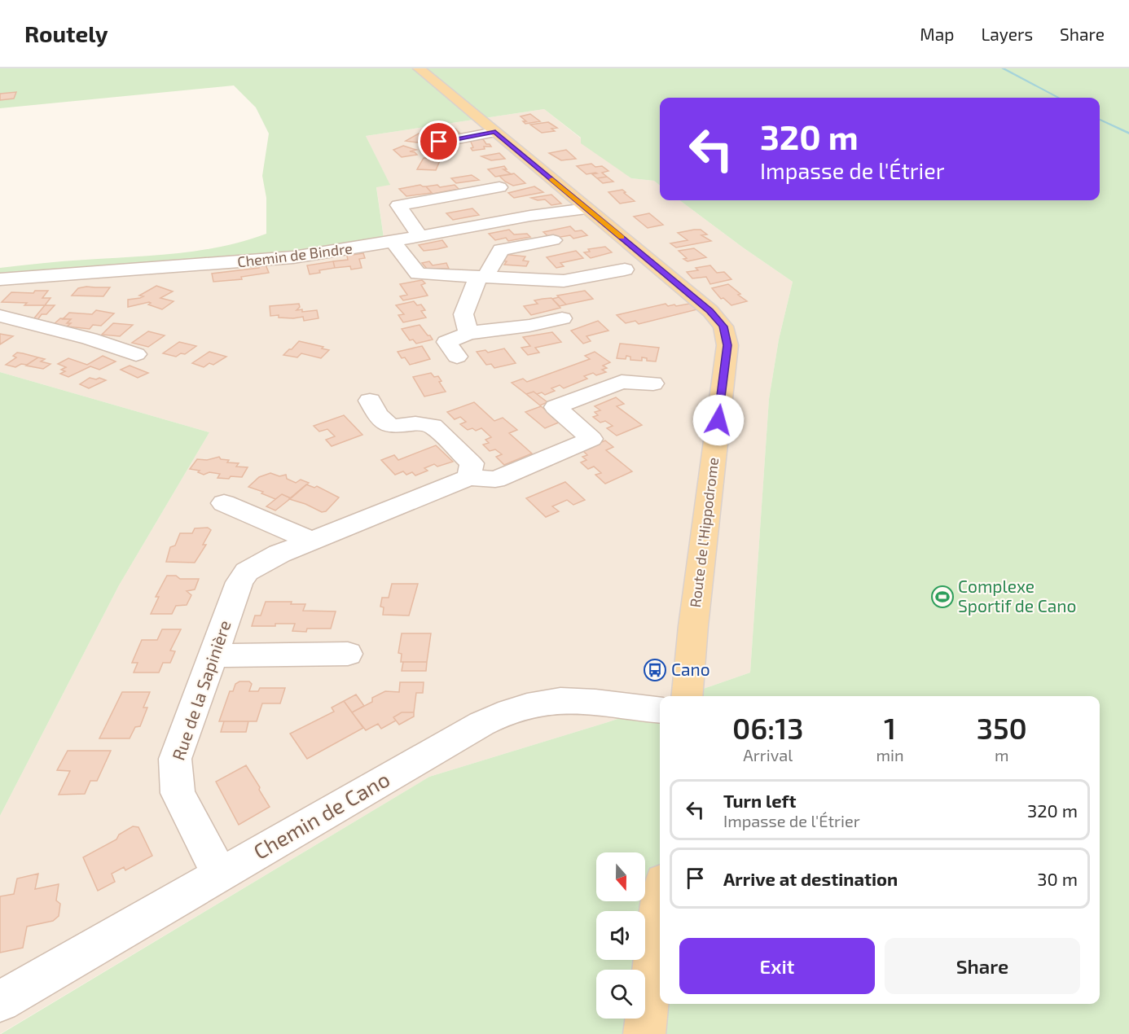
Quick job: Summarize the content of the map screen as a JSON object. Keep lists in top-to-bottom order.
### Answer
{
  "streets": {
    "main road": ["Route de l'Hippodrome"],
    "street": ["Chemin de Bindre", "Rue de la Sapinière", "Chemin de Cano"]
  },
  "crossings": [
    ["Chemin de Bindre", "Route de l'Hippodrome"],
    ["Rue de la Sapinière", "Chemin de Cano"]
  ],
  "places": {
    "sports": ["Complexe Sportif de Cano"],
    "bus stop": ["Cano"]
  },
  "north": "bottom",
  "page": {
    "header": "Routely",
    "nav": ["Map", "Layers", "Share"],
    "turn": ["320 m", "Impasse de l'Étrier"],
    "eta": [
      "06:13",
      "Arrival",
      "1",
      "min",
      "350",
      "m"
    ],
    "list": [
      {
        "name": "Turn left",
        "note": "Impasse de l'Étrier",
        "value": "320 m"
      },
      {
        "name": "Arrive at destination",
        "value": "30 m"
      }
    ],
    "buttons": ["Exit", "Share"]
  }
}
